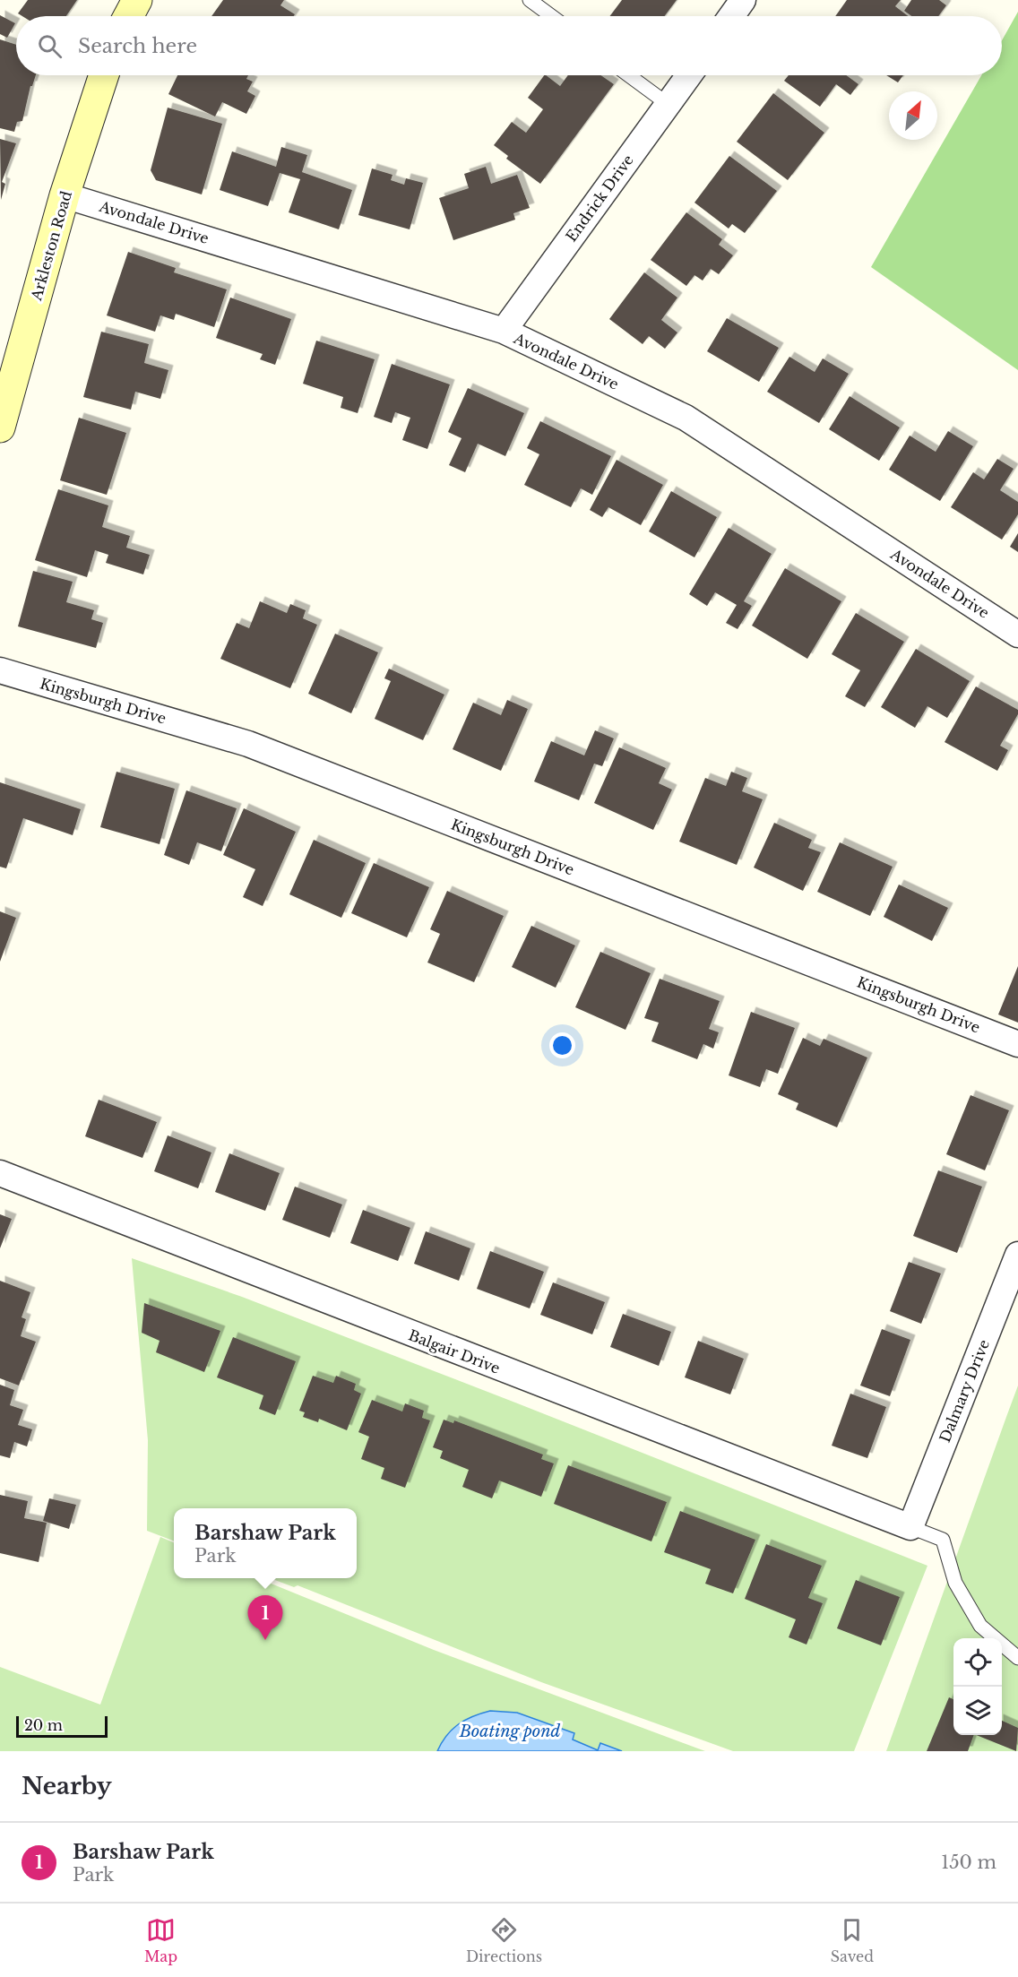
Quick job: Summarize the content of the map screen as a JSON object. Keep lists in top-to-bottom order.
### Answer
{
  "streets": {
    "street": [
      "Endrick Drive",
      "Avondale Drive",
      "Arkleston Road",
      "Kingsburgh Drive",
      "Balgair Drive",
      "Dalmary Drive"
    ]
  },
  "crossings": [
    ["Endrick Drive", "Avondale Drive"],
    ["Avondale Drive", "Arkleston Road"],
    ["Balgair Drive", "Dalmary Drive"]
  ],
  "water": ["Boating pond"],
  "scale_bar": "20 m",
  "north": "top right",
  "page": {
    "search": "Search here",
    "popup": ["Barshaw Park", "Park"],
    "pins": "1",
    "scale": "20 m",
    "heading": "Nearby",
    "list": [
      {
        "mark": "1",
        "name": "Barshaw Park",
        "note": "Park",
        "value": "150 m"
      }
    ],
    "nav": ["Map", "Directions", "Saved"]
  }
}
